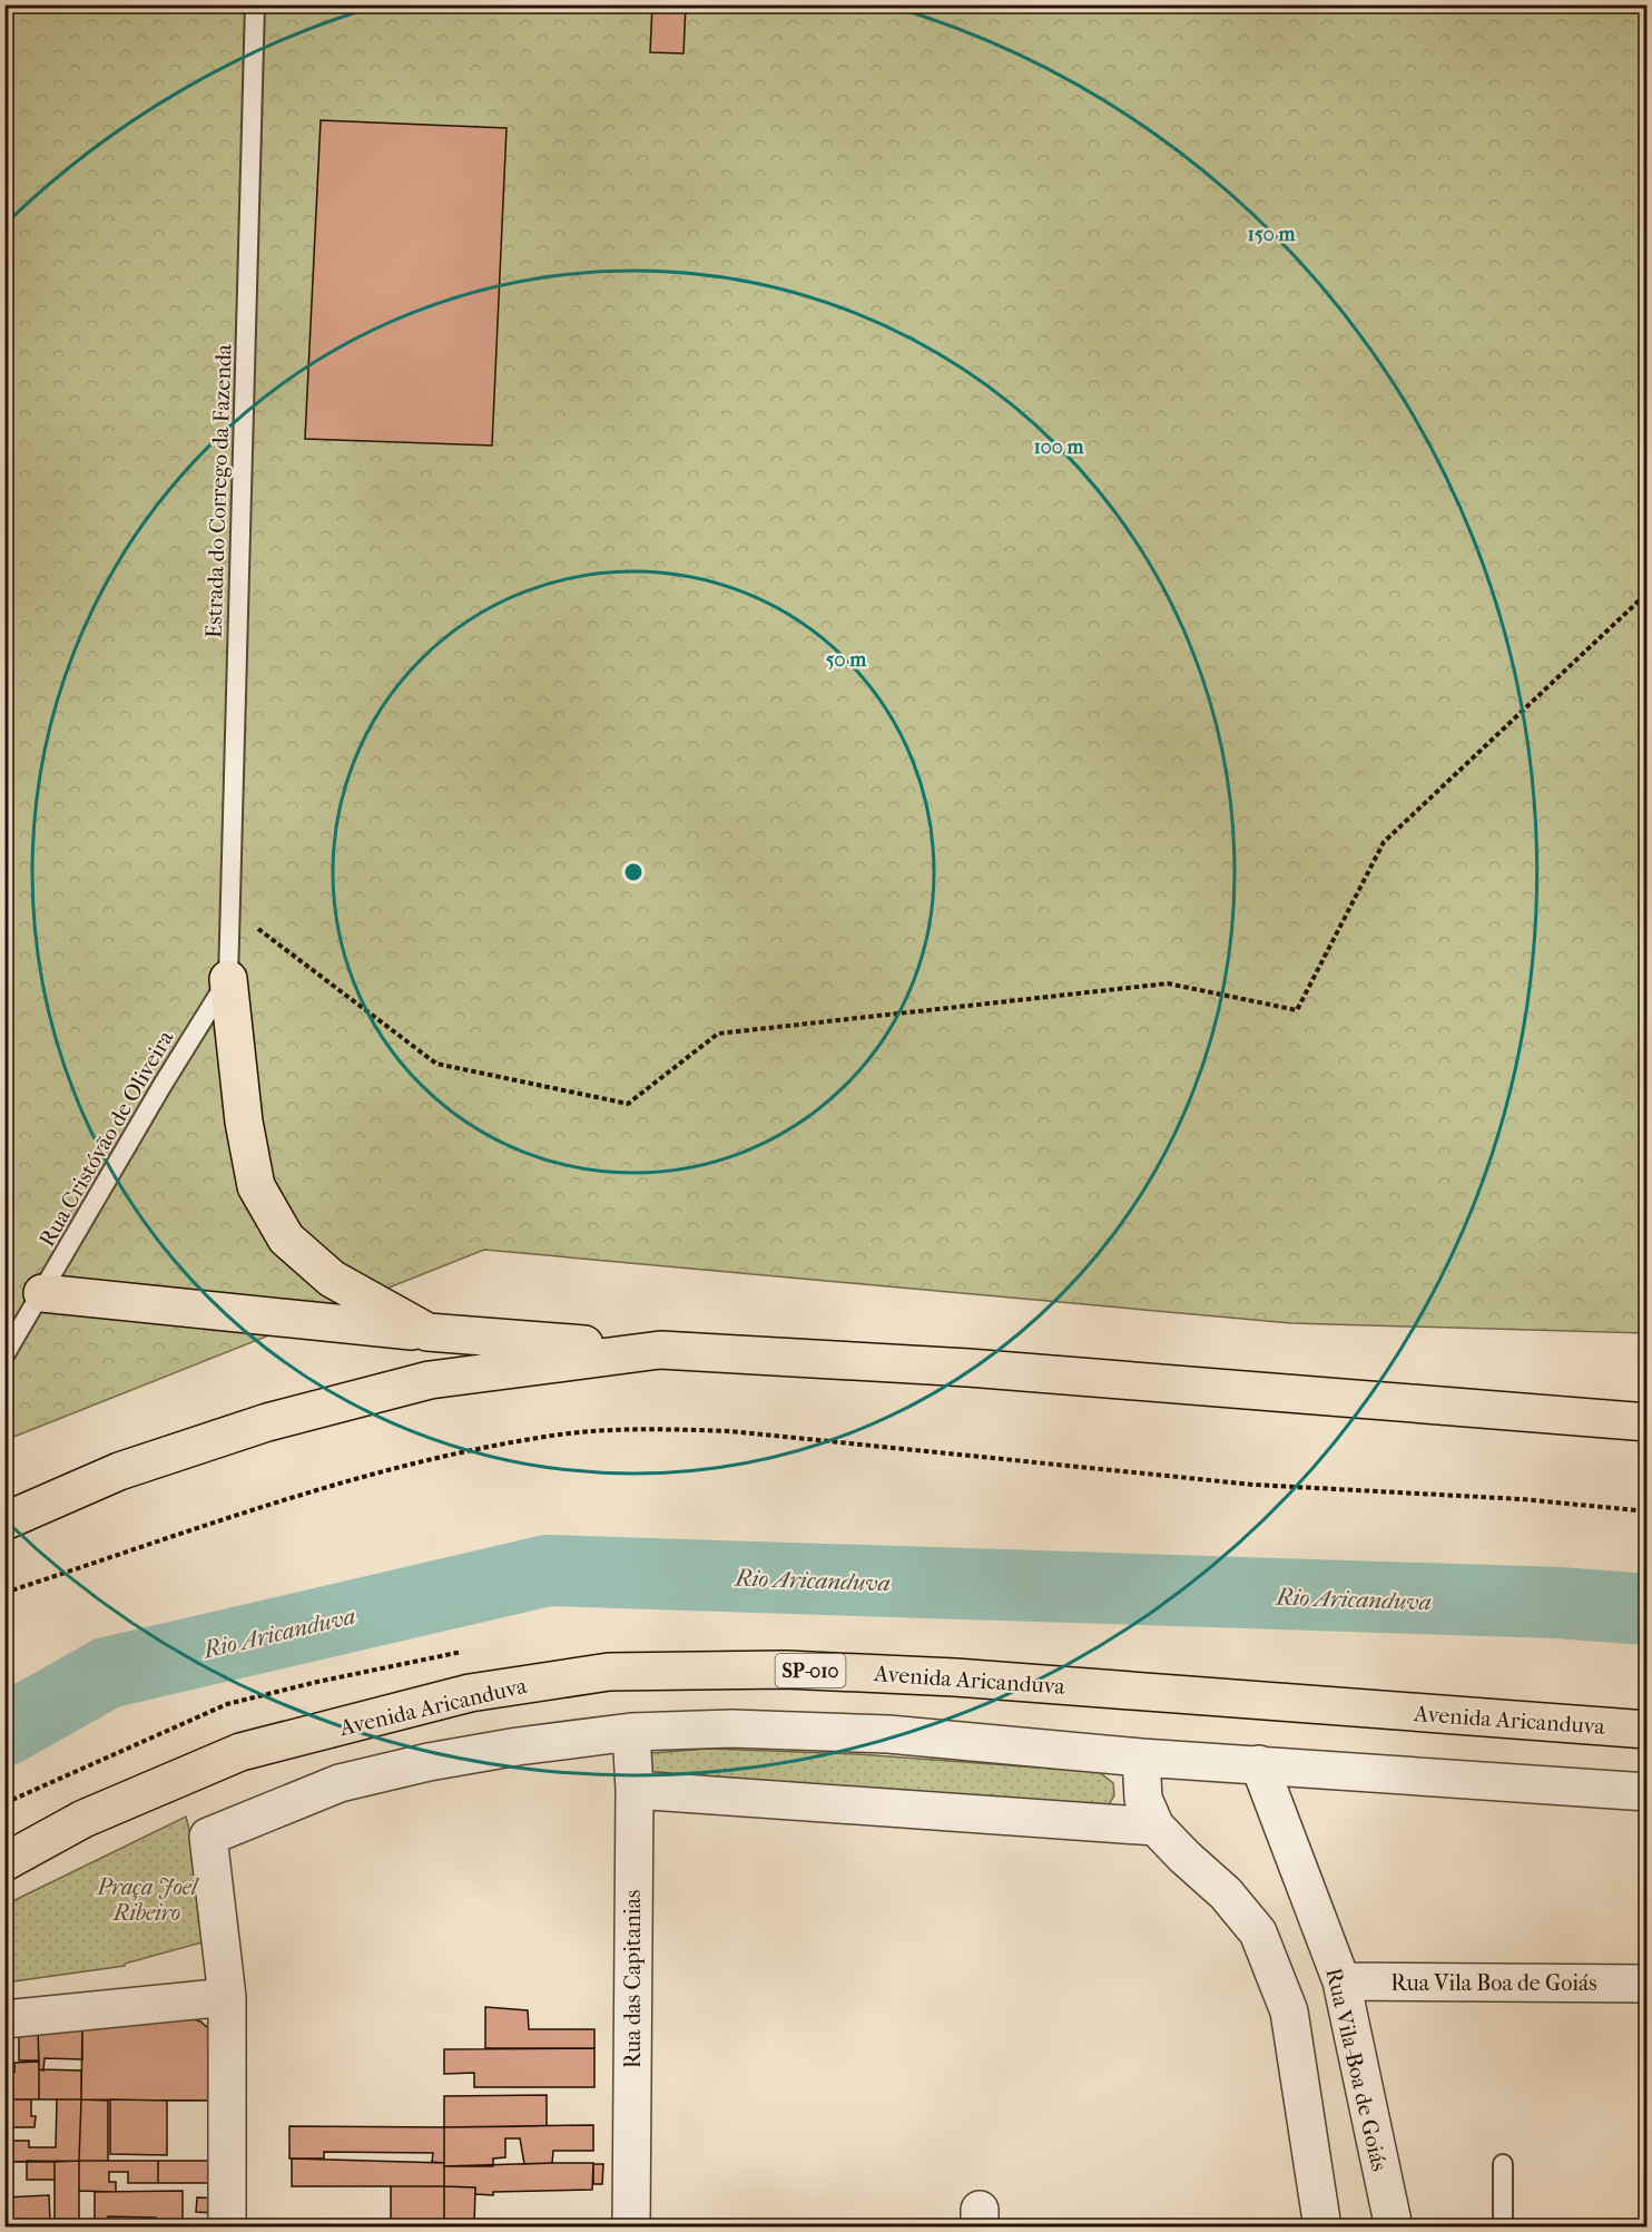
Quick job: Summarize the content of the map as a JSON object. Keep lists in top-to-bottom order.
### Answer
{
  "streets": {
    "highway": ["SP-010", "Avenida Aricanduva"],
    "street": ["Rua das Capitanias", "Rua Vila Boa de Goiás", "Rua Vila-Boa de Goiás"],
    "lane": ["Estrada do Corrego da Fazenda", "Rua Cristóvão de Oliveira"]
  },
  "crossings": [
    ["Estrada do Corrego da Fazenda", "Rua Cristóvão de Oliveira"],
    ["Rua Vila Boa de Goiás", "Rua Vila-Boa de Goiás"]
  ],
  "water": ["Rio Aricanduva"],
  "parks": ["Praça Joel Ribeiro"],
  "rings": ["150 m", "100 m", "50 m"]
}
